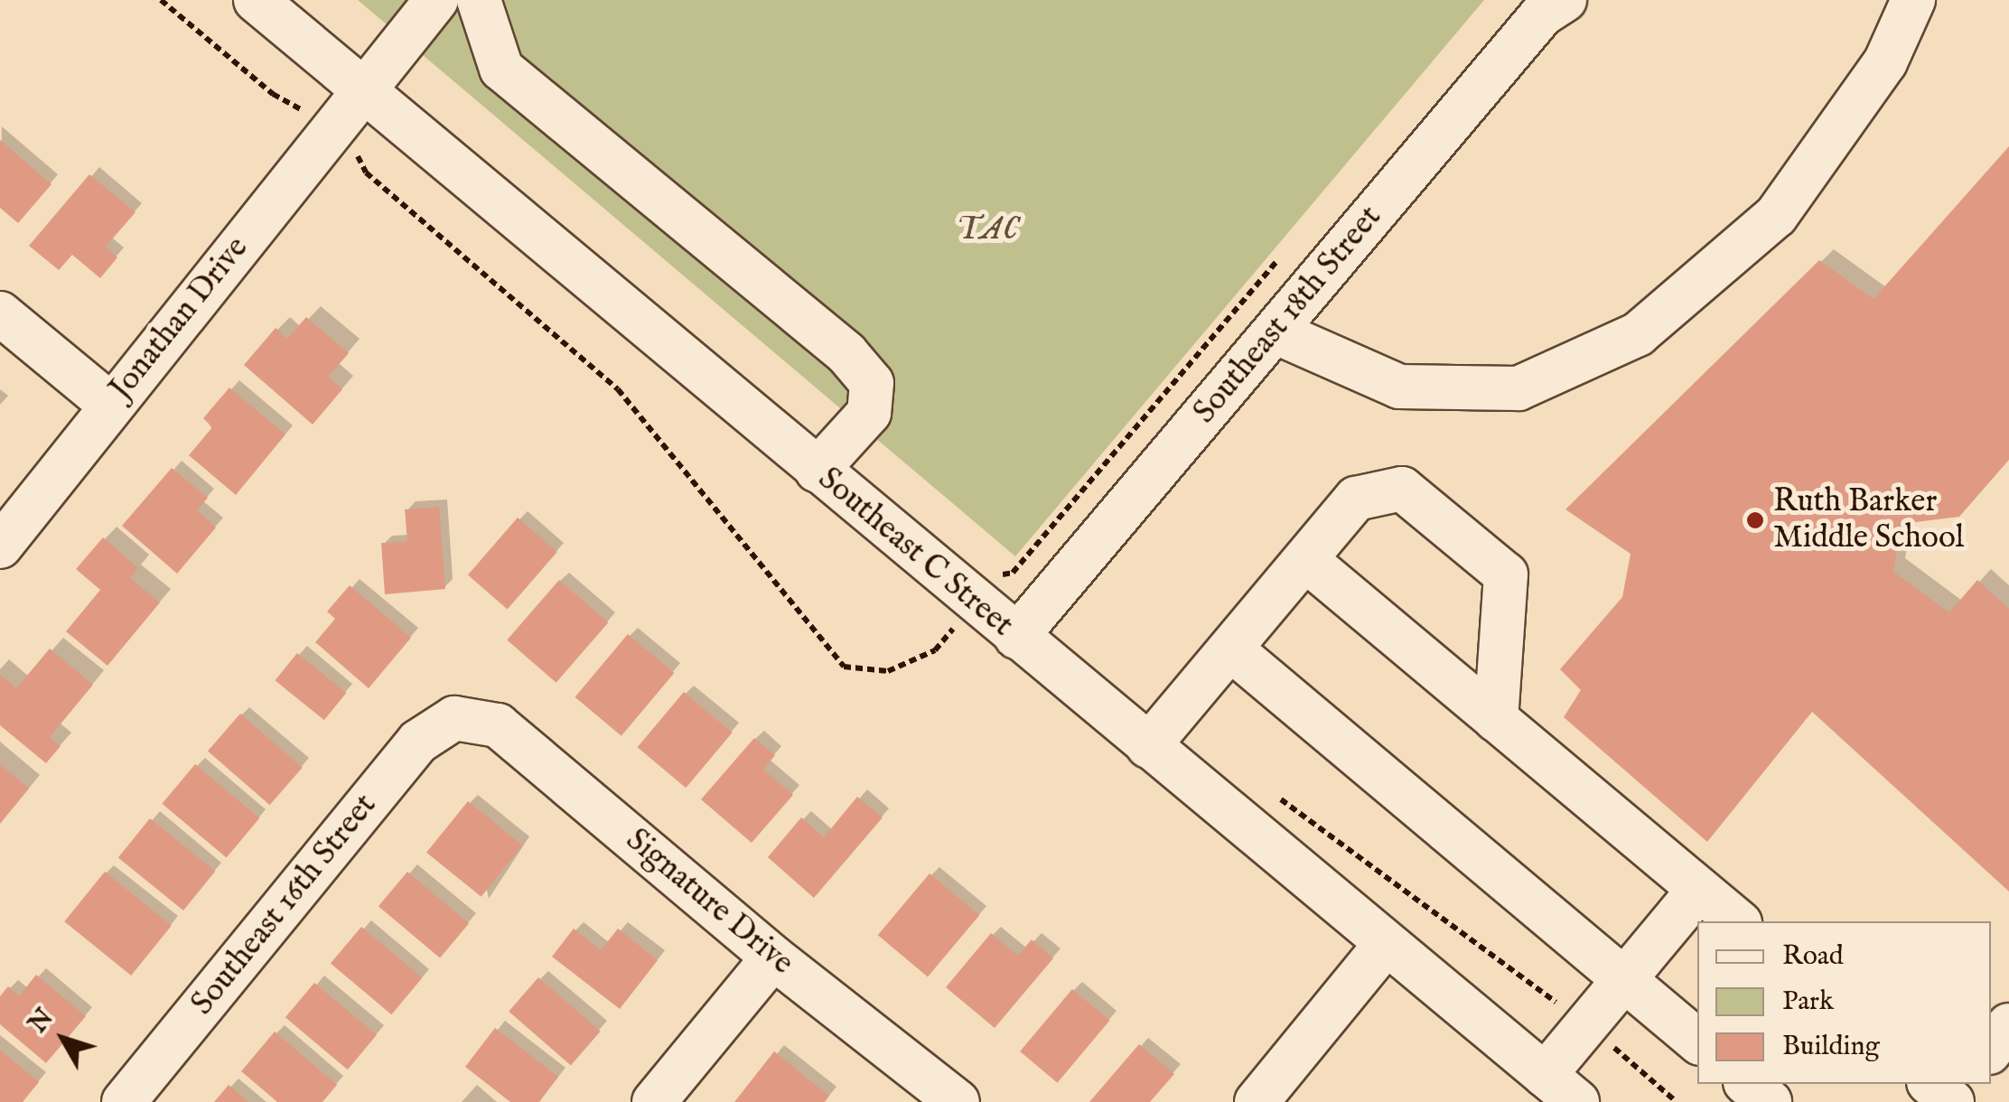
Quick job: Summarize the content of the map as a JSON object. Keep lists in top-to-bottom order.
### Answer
{
  "streets": {
    "street": [
      "Southeast 18th Street",
      "Jonathan Drive",
      "Southeast C Street",
      "Signature Drive",
      "Southeast 16th Street"
    ]
  },
  "crossings": [
    ["Southeast 18th Street", "Southeast C Street"],
    ["Jonathan Drive", "Southeast C Street"],
    ["Signature Drive", "Southeast 16th Street"]
  ],
  "parks": ["TAC"],
  "places": ["Ruth Barker Middle School"],
  "legend": ["Road", "Park", "Building"],
  "north": "top left"
}
